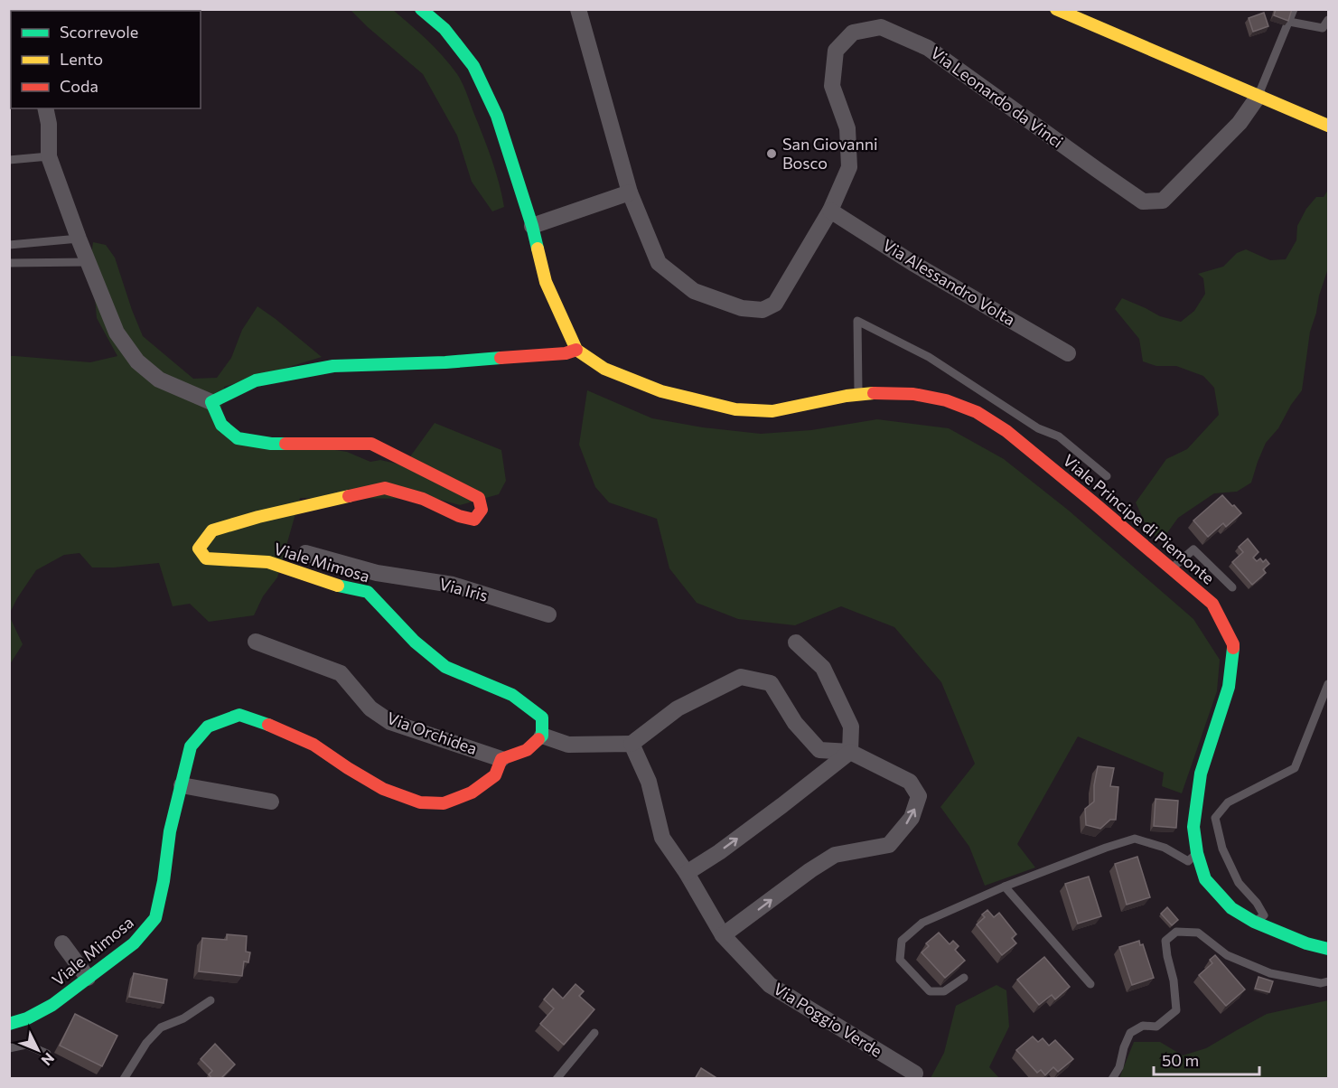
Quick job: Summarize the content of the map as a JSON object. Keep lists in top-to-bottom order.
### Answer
{
  "streets": {
    "street": [
      "Via Leonardo da Vinci",
      "Via Alessandro Volta",
      "Viale Principe di Piemonte",
      "Viale Mimosa",
      "Via Iris",
      "Via Orchidea",
      "Via Poggio Verde"
    ]
  },
  "crossings": [
    ["Via Leonardo da Vinci", "Via Alessandro Volta"],
    ["Viale Mimosa", "Via Orchidea"]
  ],
  "places": ["San Giovanni Bosco"],
  "legend": ["Scorrevole", "Lento", "Coda"],
  "scale_bar": "50 m",
  "north": "bottom right"
}
